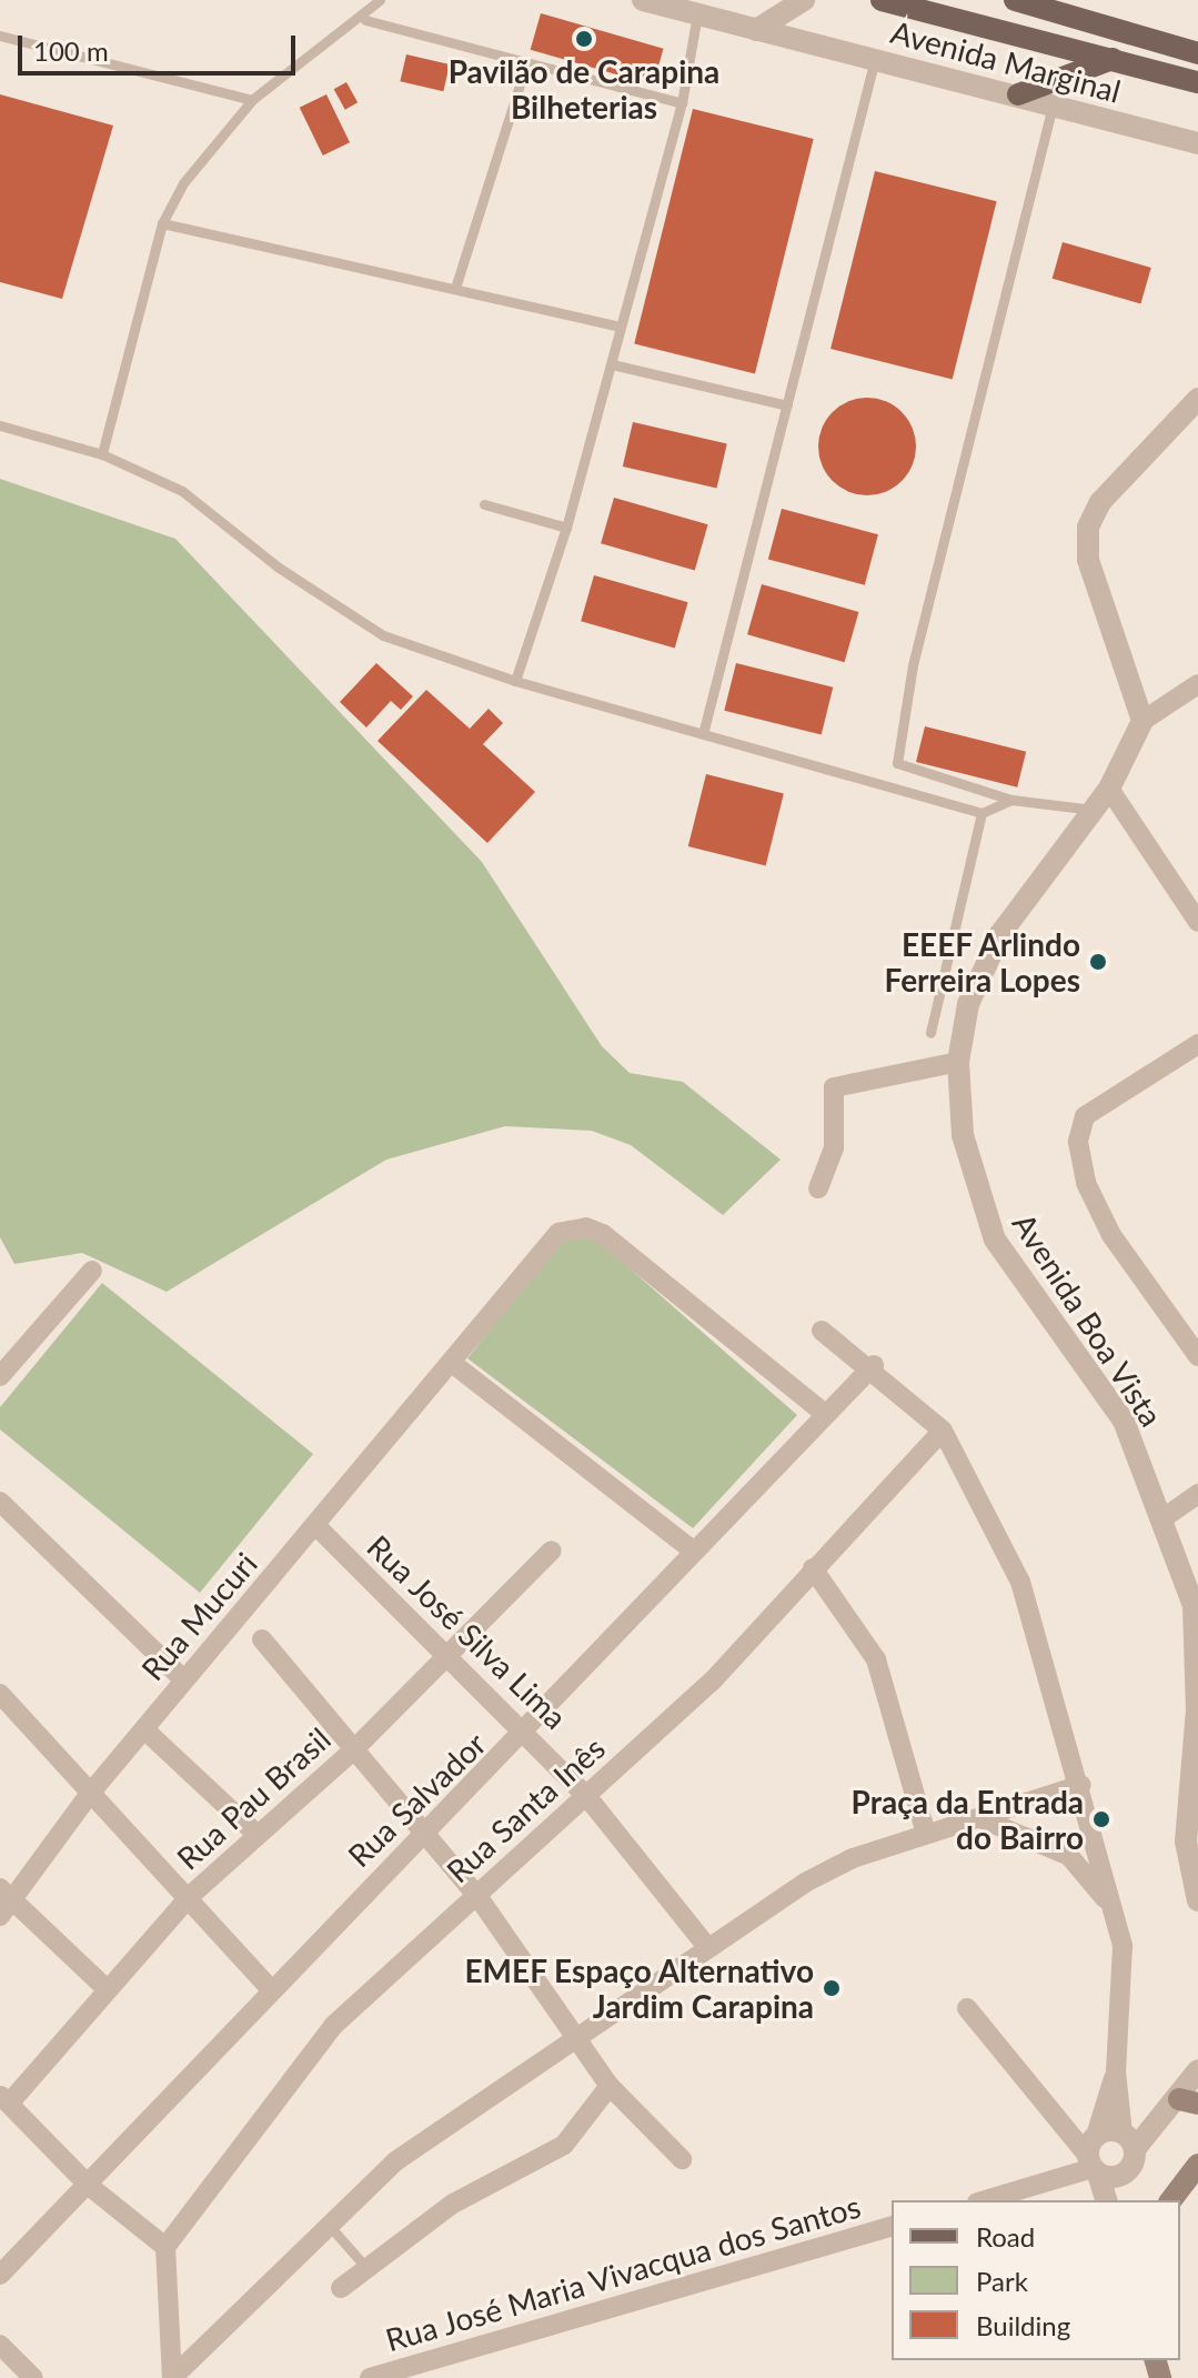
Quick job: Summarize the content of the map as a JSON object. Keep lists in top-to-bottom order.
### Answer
{
  "streets": {
    "street": [
      "Avenida Marginal",
      "Avenida Boa Vista",
      "Rua Mucuri",
      "Rua José Silva Lima",
      "Rua Pau Brasil",
      "Rua Salvador",
      "Rua Santa Inês",
      "Rua José Maria Vivacqua dos Santos"
    ]
  },
  "crossings": [
    ["Rua Mucuri", "Rua José Silva Lima"],
    ["Rua Mucuri", "Rua Salvador"],
    ["Rua José Silva Lima", "Rua Pau Brasil"],
    ["Rua José Silva Lima", "Rua Salvador"],
    ["Rua José Silva Lima", "Rua Santa Inês"]
  ],
  "places": [
    "Pavilão de Carapina Bilheterias",
    "EEEF Arlindo Ferreira Lopes",
    "Praça da Entrada do Bairro",
    "EMEF Espaço Alternativo Jardim Carapina"
  ],
  "legend": ["Road", "Park", "Building"],
  "scale_bar": "100 m"
}
